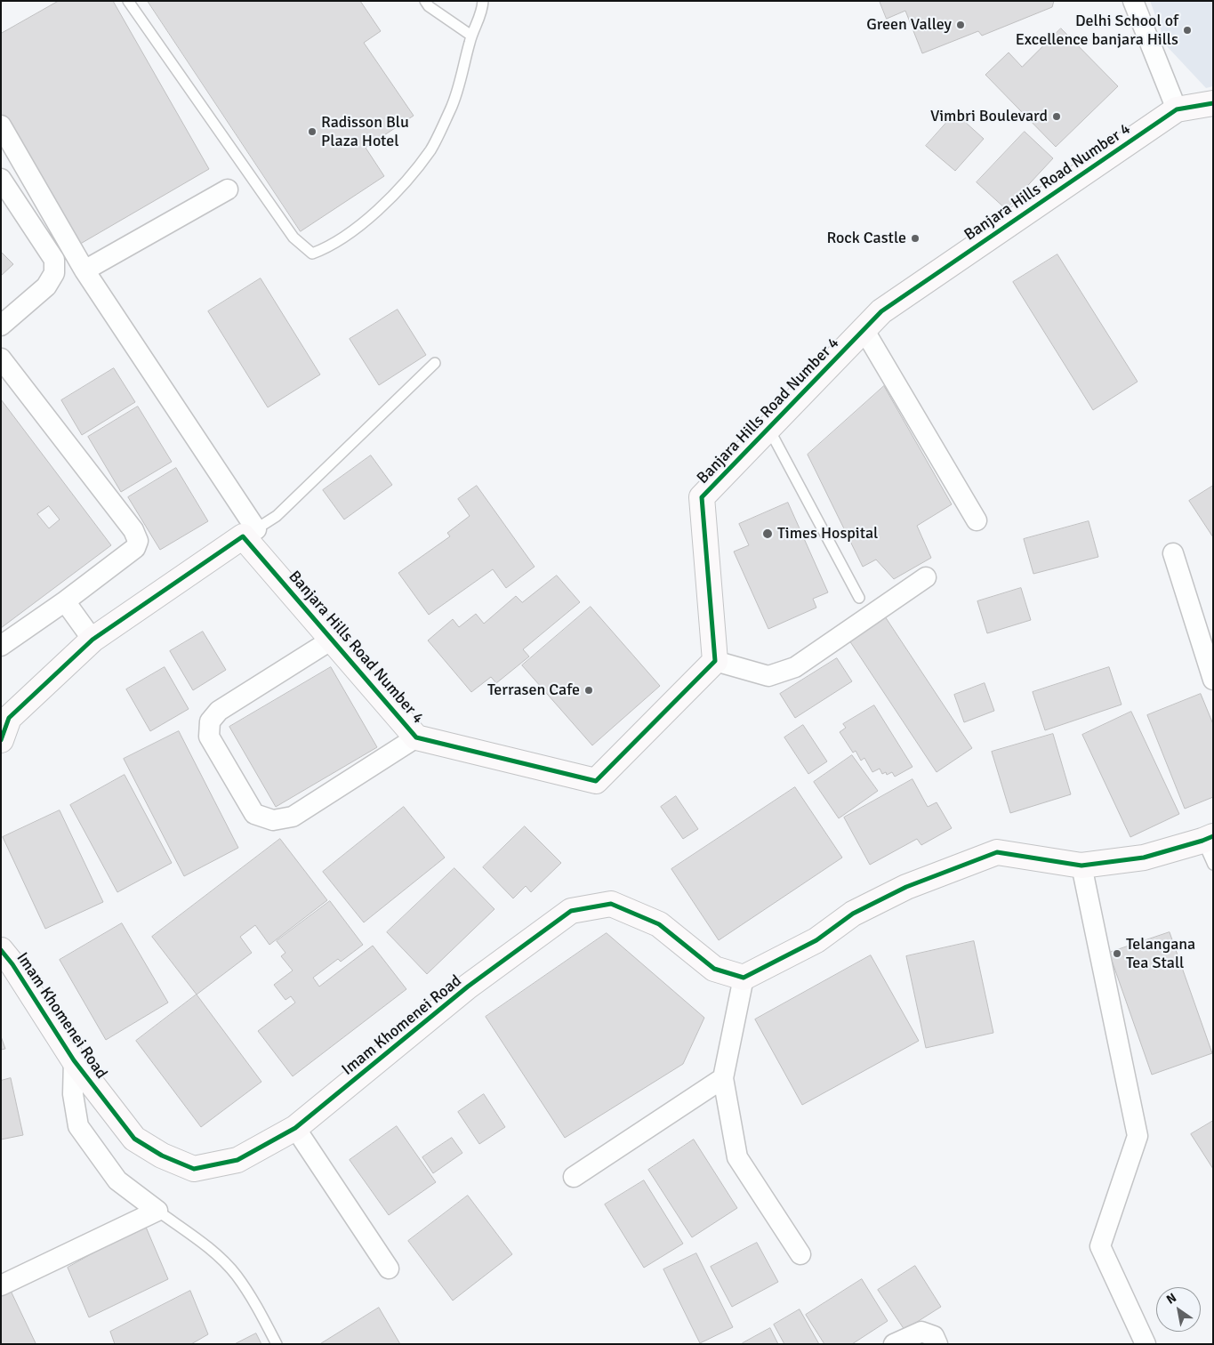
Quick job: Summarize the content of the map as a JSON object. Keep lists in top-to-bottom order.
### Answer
{
  "streets": {
    "street": ["Banjara Hills Road Number 4", "Imam Khomenei Road"]
  },
  "places": [
    "Green Valley",
    "Delhi School of Excellence banjara Hills",
    "Vimbri Boulevard",
    "Radisson Blu Plaza Hotel",
    "Rock Castle",
    "Times Hospital",
    "Terrasen Cafe",
    "Telangana Tea Stall"
  ],
  "north": "top left"
}
